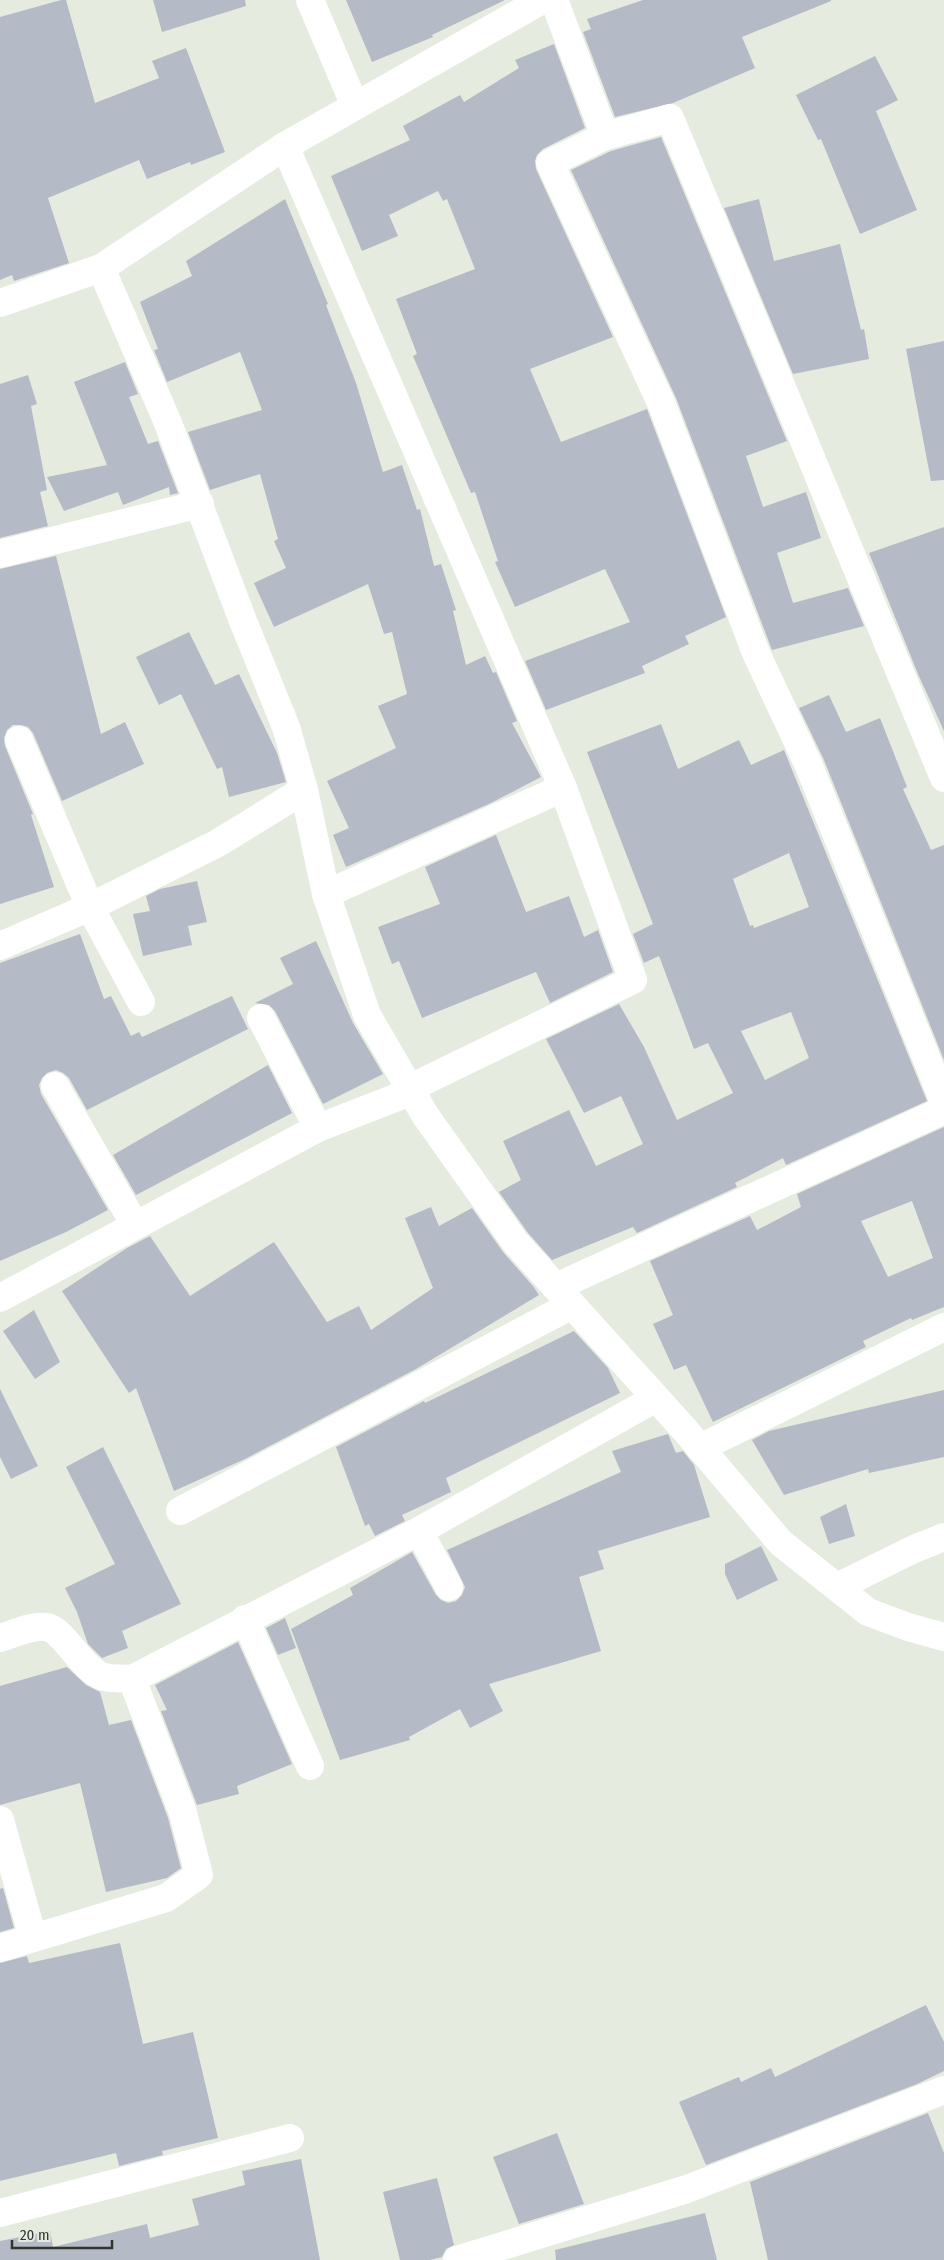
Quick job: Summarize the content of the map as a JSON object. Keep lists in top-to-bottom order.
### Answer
{
  "scale_bar": "20 m"
}
